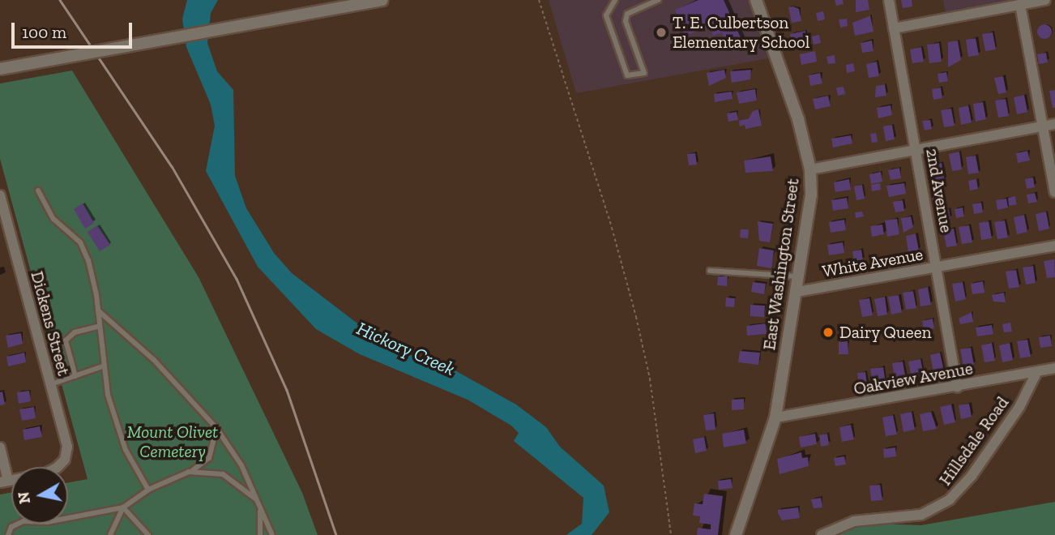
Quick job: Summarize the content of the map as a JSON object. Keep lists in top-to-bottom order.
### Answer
{
  "streets": {
    "street": [
      "2nd Avenue",
      "White Avenue",
      "East Washington Street",
      "Dickens Street",
      "Oakview Avenue",
      "Hillsdale Road"
    ]
  },
  "crossings": [
    ["2nd Avenue", "White Avenue"],
    ["2nd Avenue", "Oakview Avenue"],
    ["White Avenue", "East Washington Street"],
    ["East Washington Street", "Oakview Avenue"],
    ["Oakview Avenue", "Hillsdale Road"]
  ],
  "water": ["Hickory Creek"],
  "parks": ["Mount Olivet Cemetery"],
  "places": ["T. E. Culbertson Elementary School", "Dairy Queen"],
  "scale_bar": "100 m",
  "north": "left"
}
